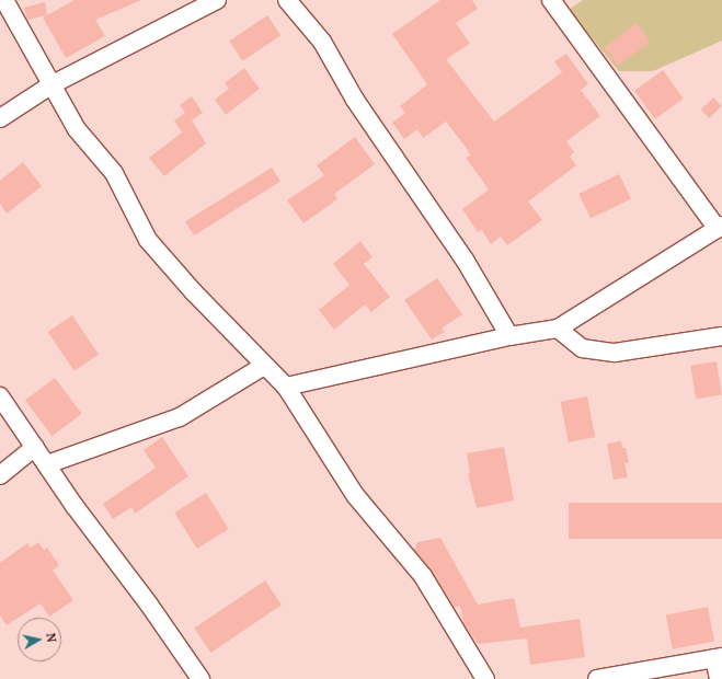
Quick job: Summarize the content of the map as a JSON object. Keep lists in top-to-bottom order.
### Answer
{
  "north": "right"
}
